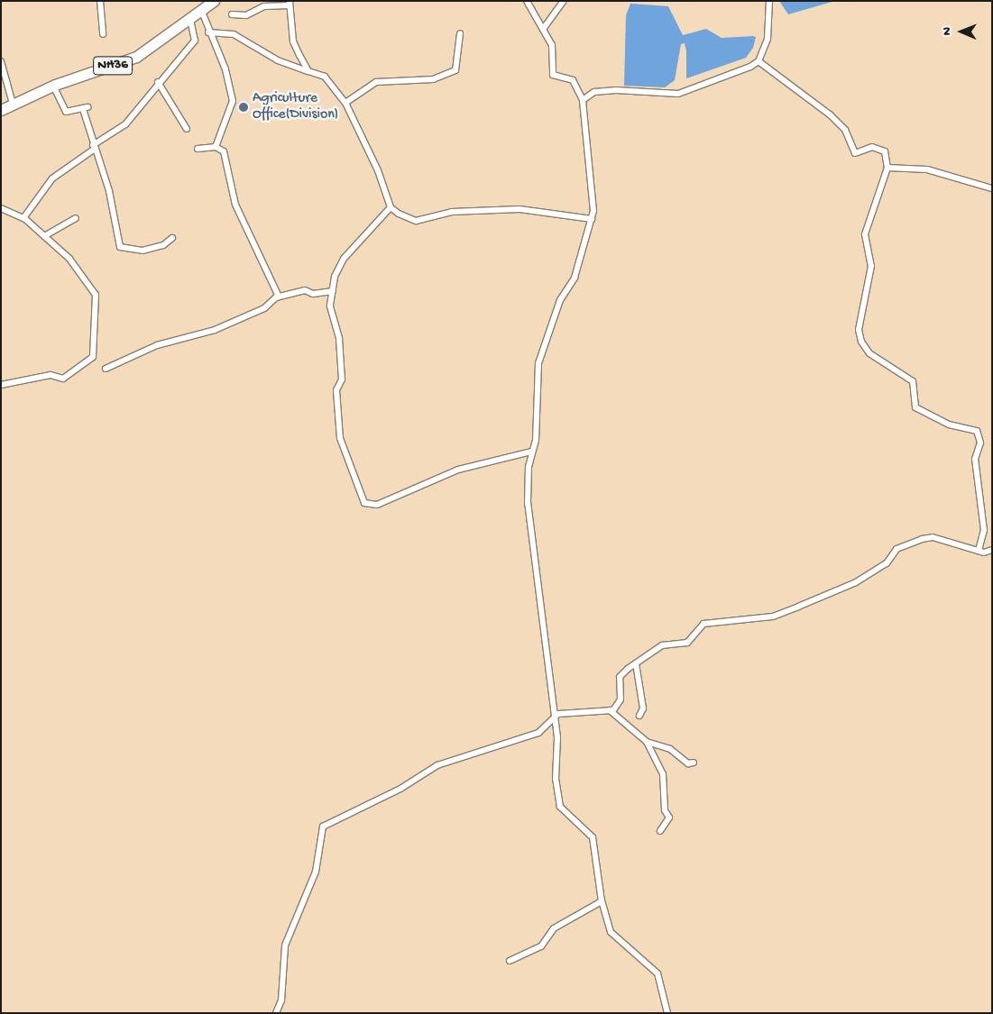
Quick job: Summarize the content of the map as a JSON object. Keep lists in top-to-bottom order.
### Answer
{
  "streets": {
    "highway": ["NH36"]
  },
  "places": ["Agriculture Office(Division)"],
  "north": "left"
}
